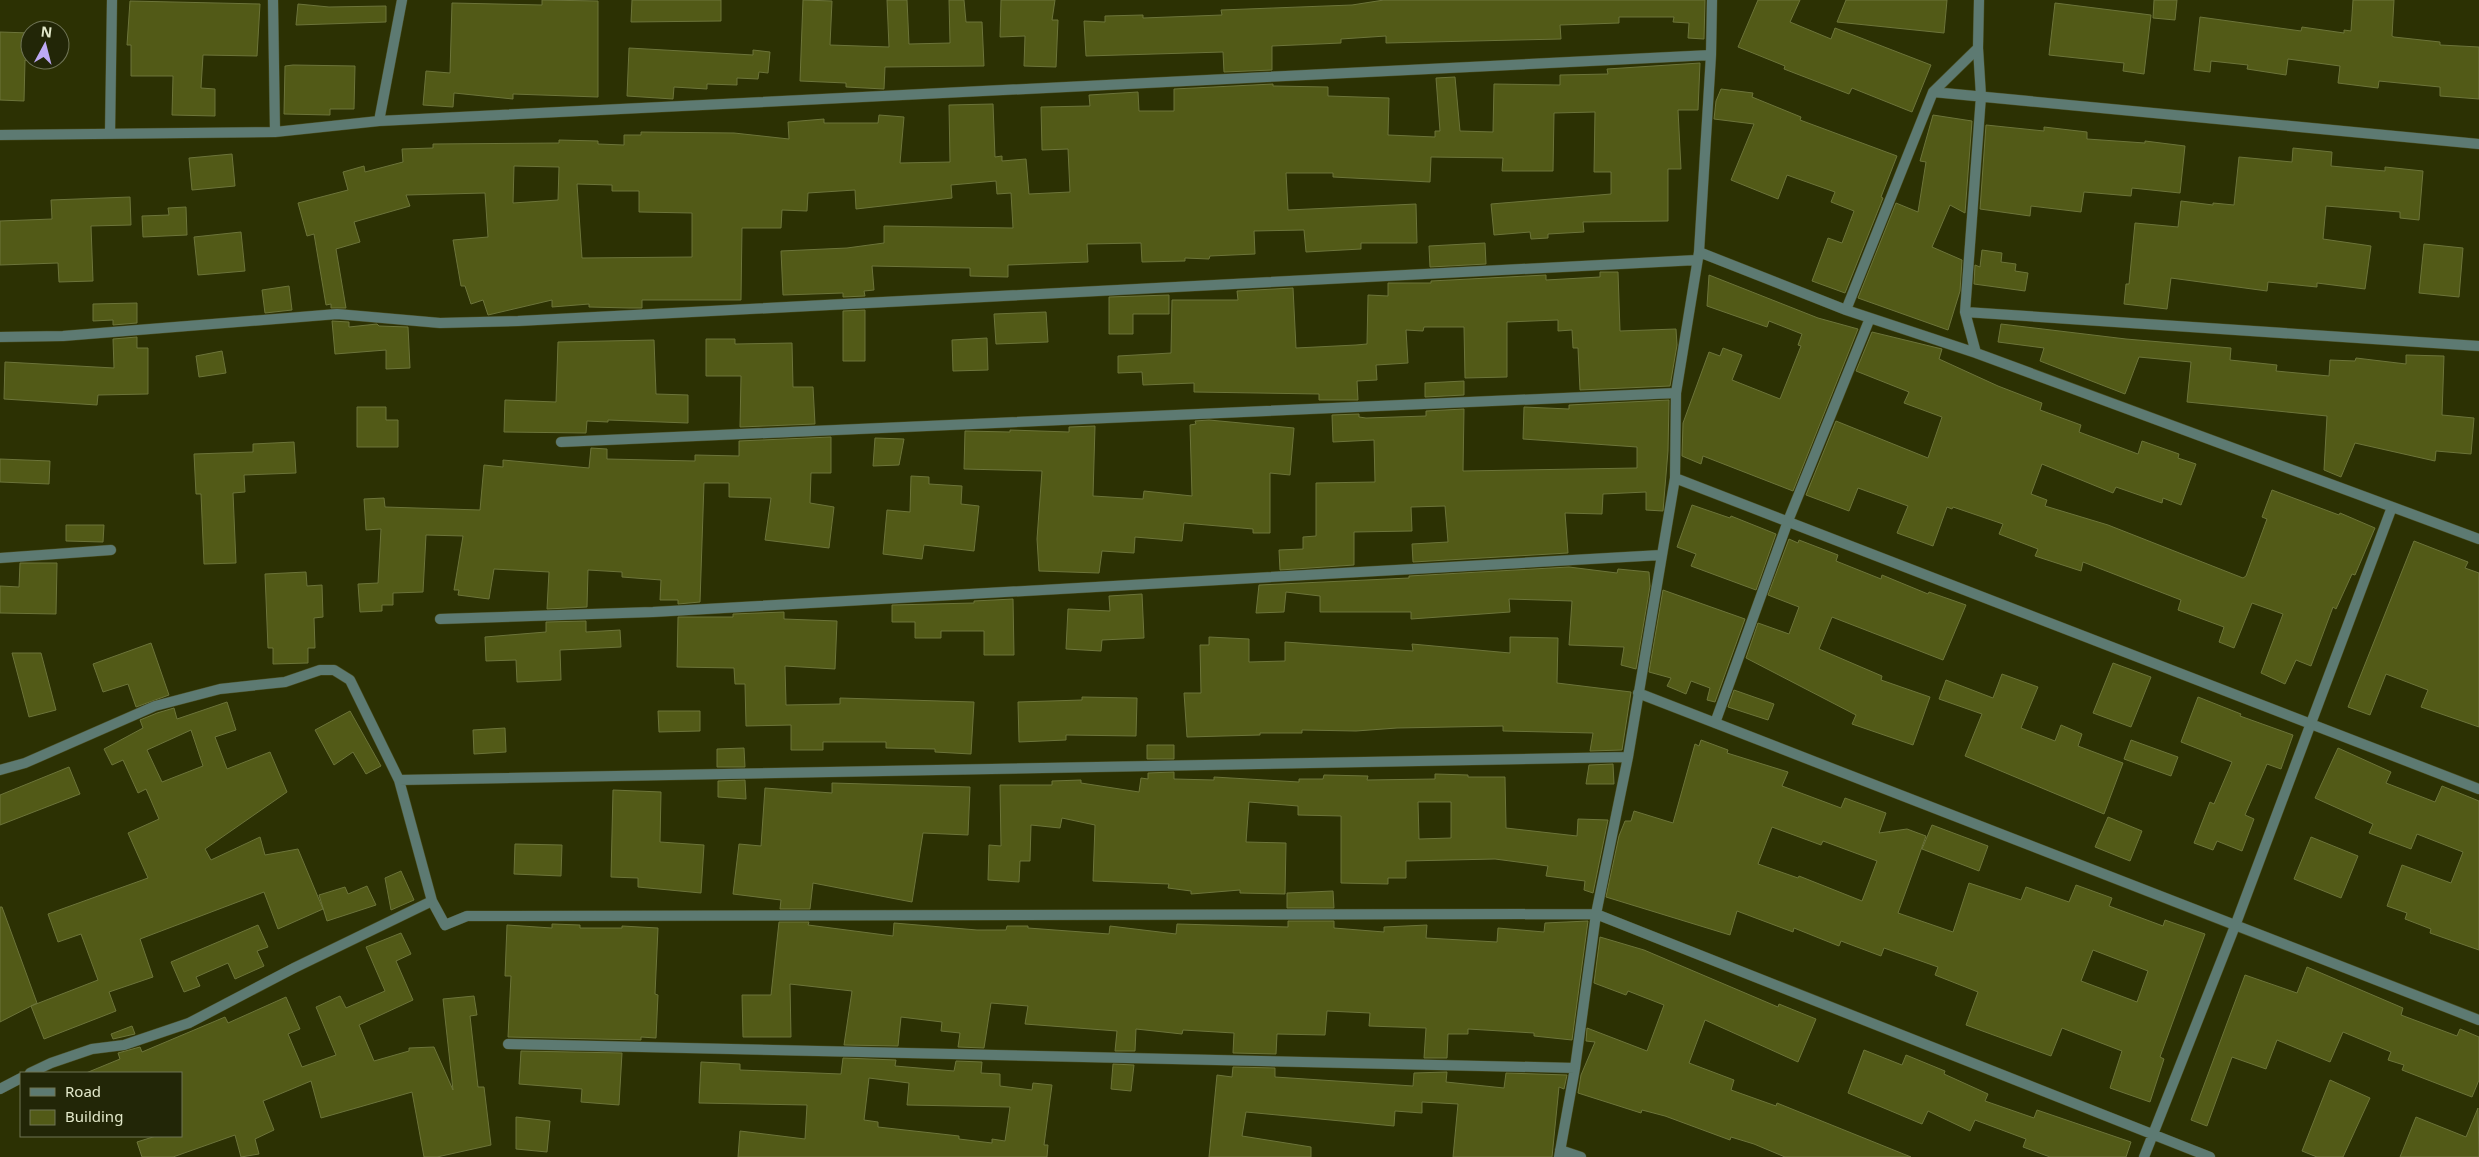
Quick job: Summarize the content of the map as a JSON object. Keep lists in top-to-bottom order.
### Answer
{
  "legend": ["Road", "Building"],
  "north": "top"
}
